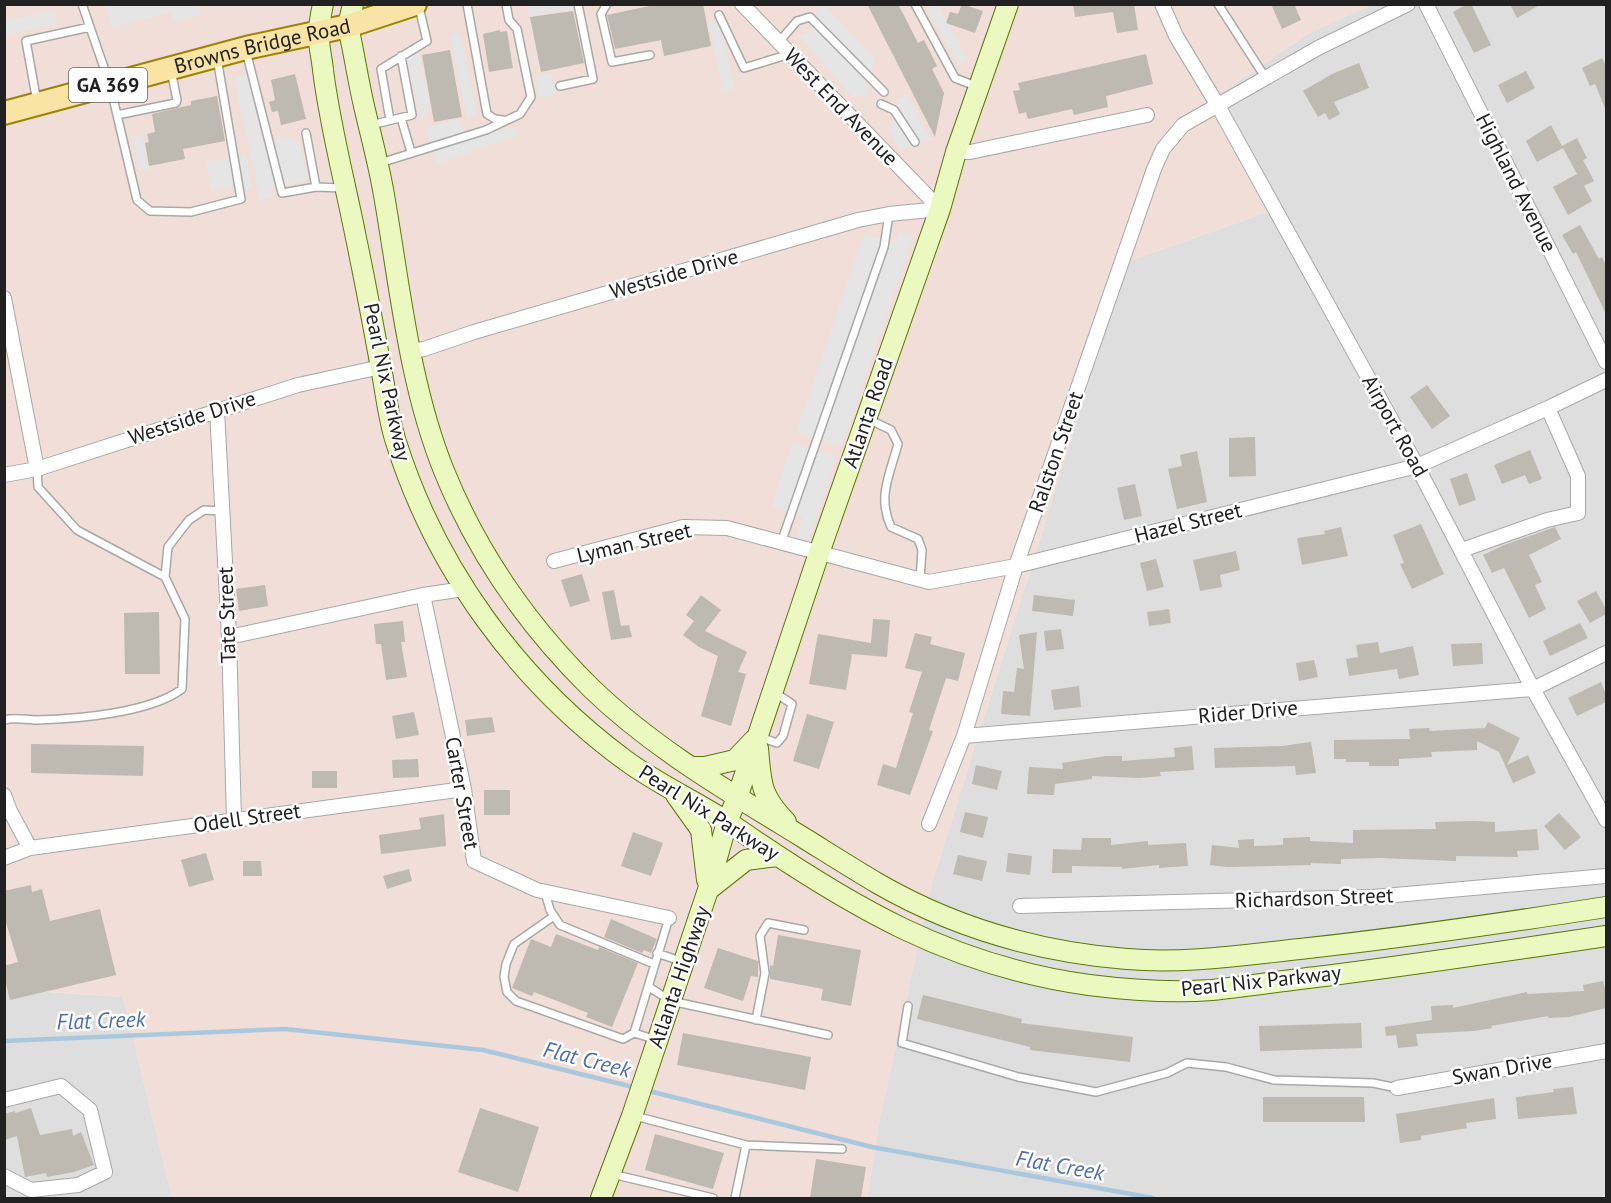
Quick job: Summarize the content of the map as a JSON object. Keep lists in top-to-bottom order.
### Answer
{
  "streets": {
    "main road": [
      "Browns Bridge Road",
      "GA 369",
      "Pearl Nix Parkway",
      "Atlanta Road",
      "Atlanta Highway"
    ],
    "street": [
      "West End Avenue",
      "Highland Avenue",
      "Westside Drive",
      "Airport Road",
      "Ralston Street",
      "Hazel Street",
      "Lyman Street",
      "Tate Street",
      "Rider Drive",
      "Carter Street",
      "Odell Street",
      "Richardson Street",
      "Swan Drive"
    ]
  },
  "crossings": [
    ["Browns Bridge Road", "Pearl Nix Parkway"],
    ["West End Avenue", "Westside Drive"],
    ["West End Avenue", "Atlanta Road"],
    ["Westside Drive", "Pearl Nix Parkway"],
    ["Westside Drive", "Atlanta Road"],
    ["Westside Drive", "Tate Street"],
    ["Pearl Nix Parkway", "Atlanta Road"],
    ["Pearl Nix Parkway", "Atlanta Highway"],
    ["Atlanta Road", "Hazel Street"],
    ["Atlanta Road", "Lyman Street"],
    ["Atlanta Road", "Atlanta Highway"],
    ["Airport Road", "Ralston Street"],
    ["Airport Road", "Hazel Street"],
    ["Airport Road", "Rider Drive"],
    ["Ralston Street", "Hazel Street"],
    ["Ralston Street", "Rider Drive"],
    ["Hazel Street", "Lyman Street"],
    ["Tate Street", "Odell Street"],
    ["Carter Street", "Odell Street"]
  ],
  "water": ["Flat Creek"]
}
